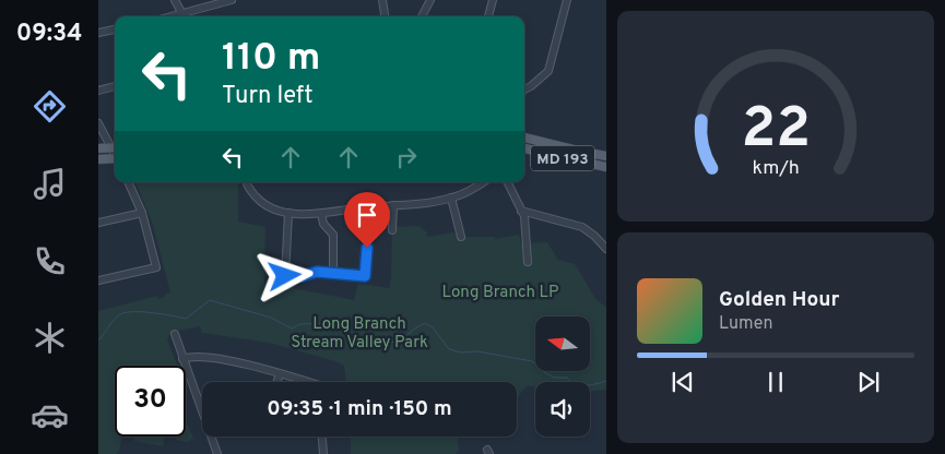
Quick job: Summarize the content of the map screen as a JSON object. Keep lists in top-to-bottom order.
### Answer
{
  "streets": {
    "main road": ["MD 193"]
  },
  "parks": ["Long Branch LP", "Long Branch Stream Valley Park"],
  "north": "left",
  "page": {
    "tabs": "09:34",
    "turn": ["110 m", "Turn left"],
    "song": ["Golden Hour", "Lumen"],
    "limit": "30",
    "trip": "09:35 · 1 min · 150 m",
    "gauge": ["22", "km/h"]
  }
}
